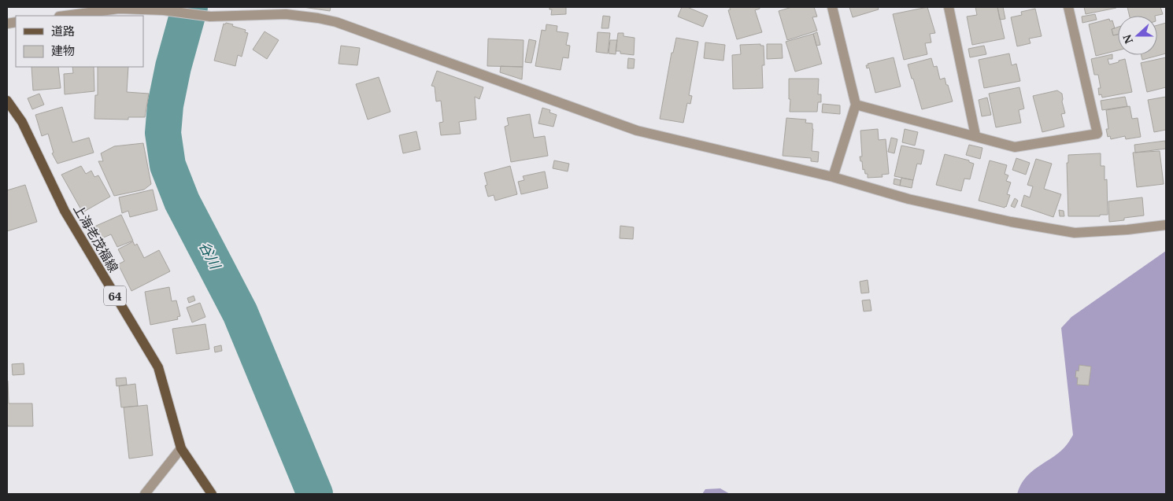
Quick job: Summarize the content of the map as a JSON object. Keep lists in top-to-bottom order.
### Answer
{
  "streets": {
    "main road": ["上海老茂福線", "64"]
  },
  "water": ["谷川"],
  "legend": ["道路", "建物"],
  "north": "left"
}
